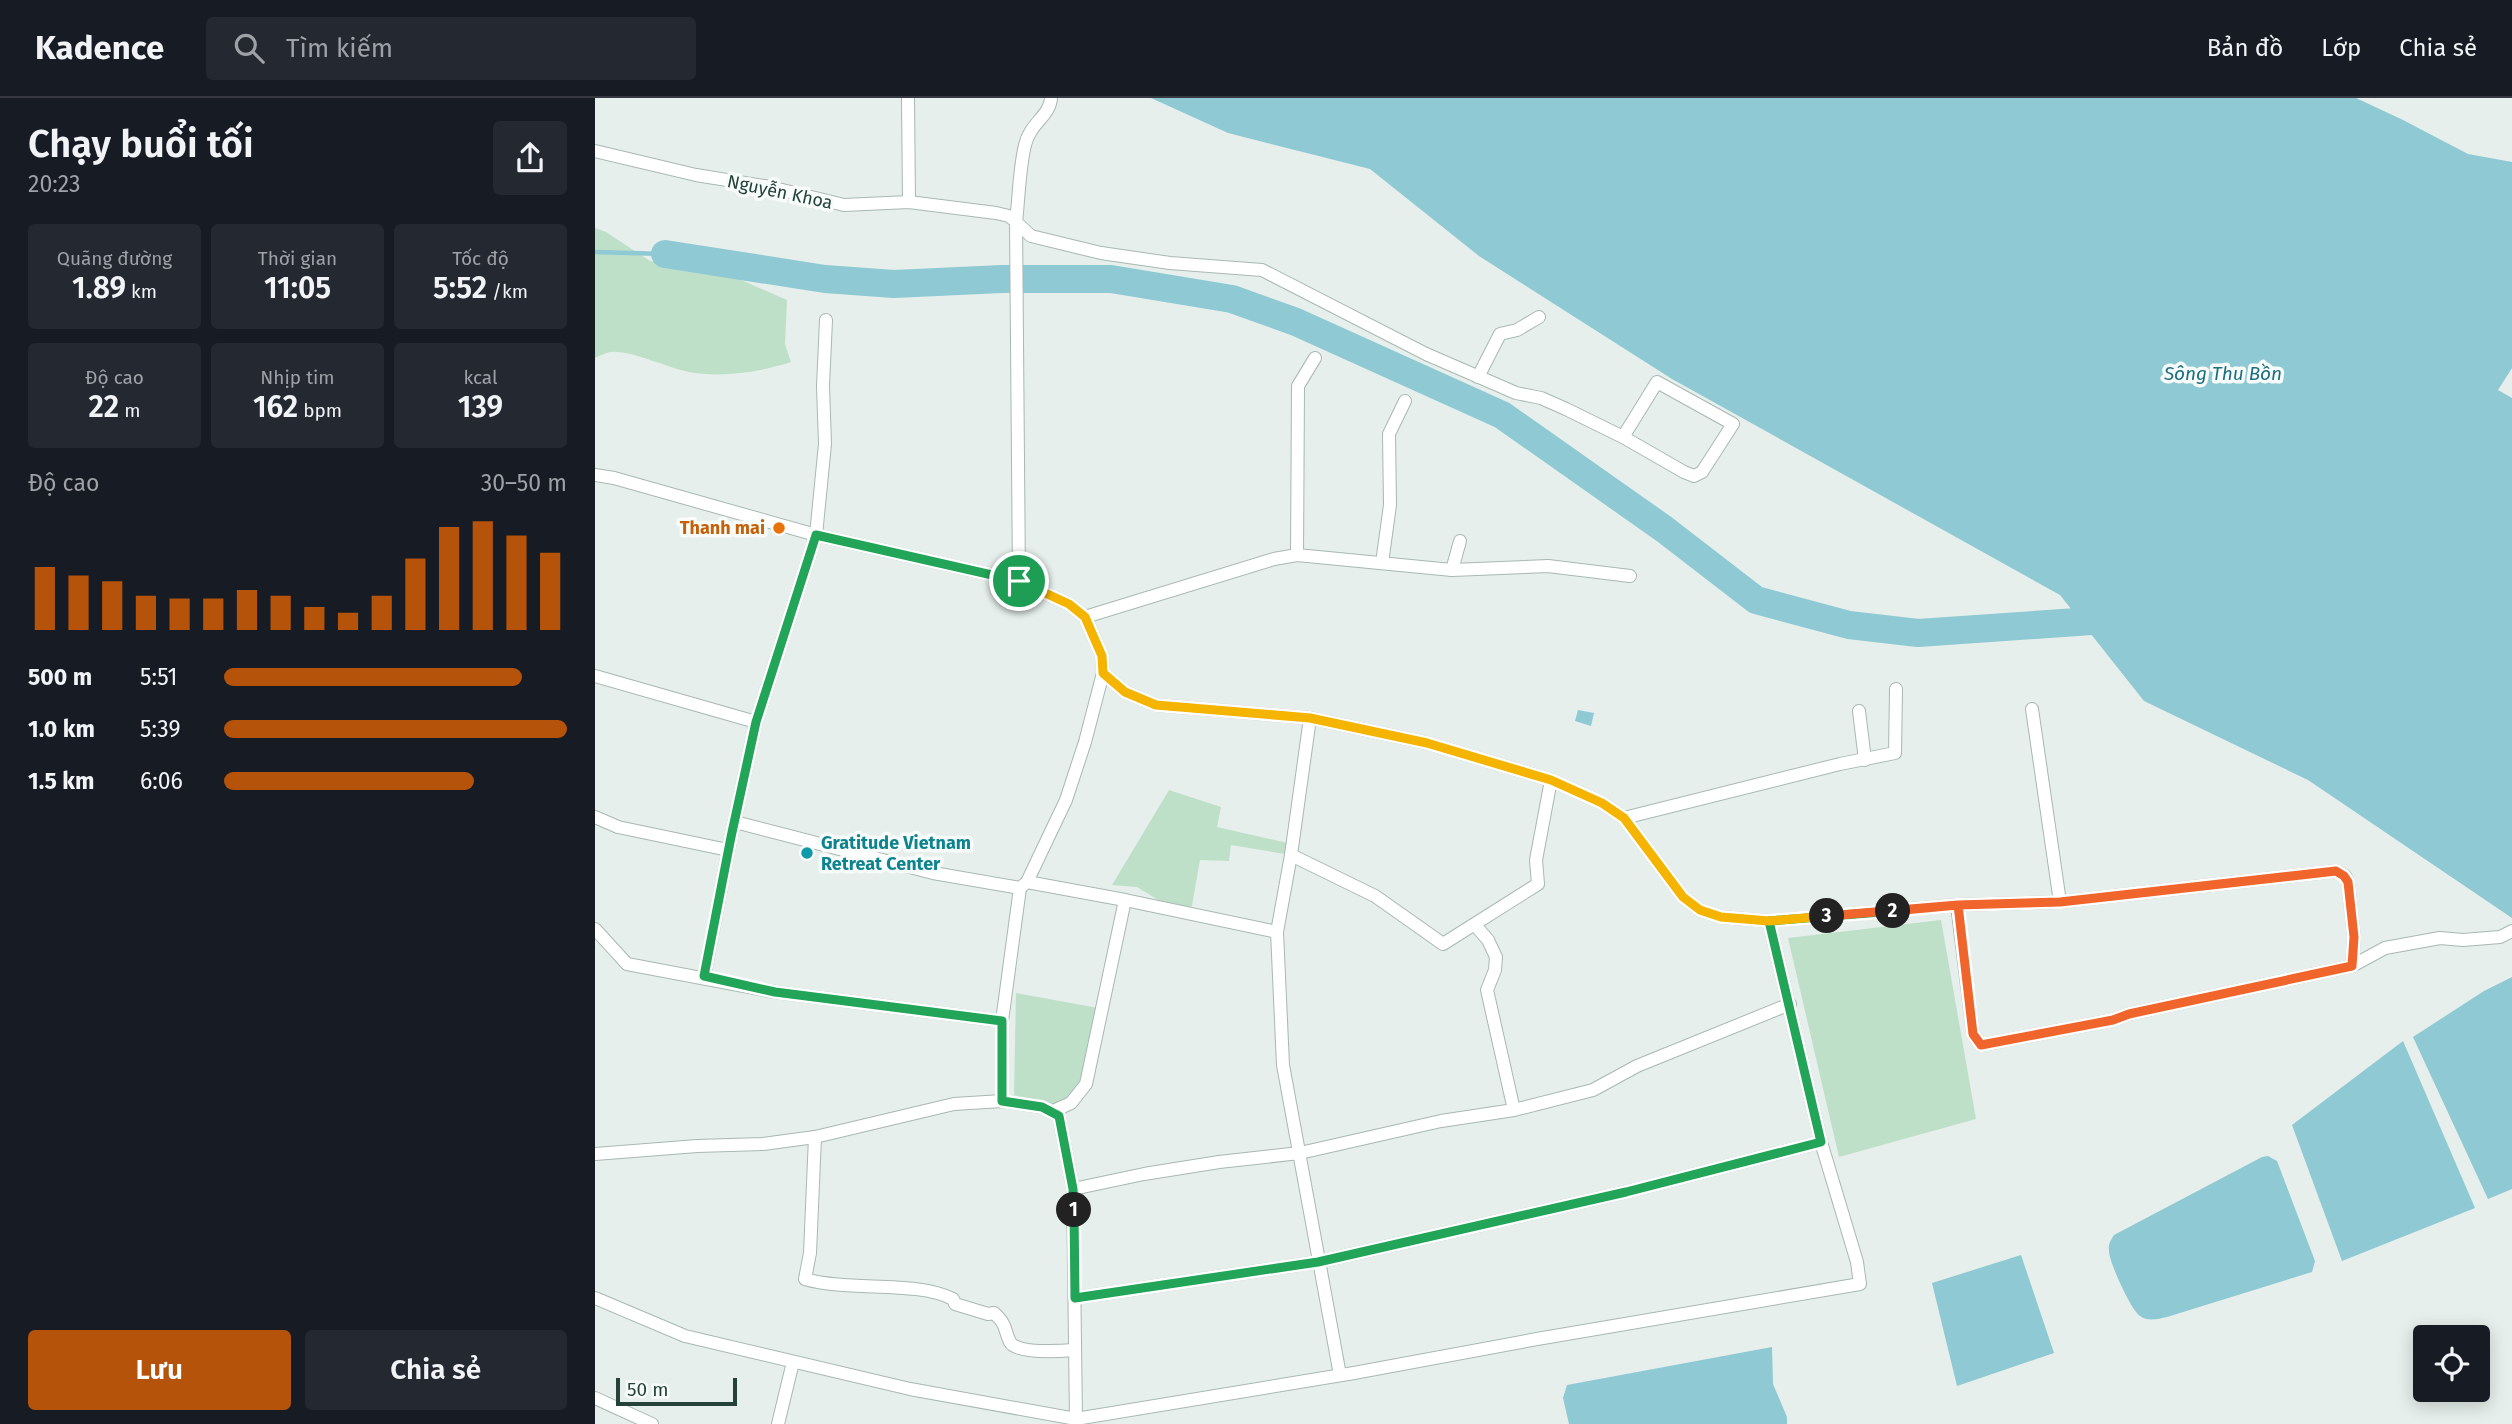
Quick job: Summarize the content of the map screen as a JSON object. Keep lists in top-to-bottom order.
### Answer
{
  "streets": {
    "street": ["Nguyễn Khoa"]
  },
  "water": ["Sông Thu Bồn"],
  "places": ["Thanh mai", "Gratitude Vietnam Retreat Center"],
  "scale_bar": "50 m",
  "page": {
    "header": "Kadence",
    "search": "Tìm kiếm",
    "nav": ["Bản đồ", "Lớp", "Chia sẻ"],
    "heading": ["Chạy buổi tối", "20:23"],
    "stats": [
      ["Quãng đường", "1.89 km"],
      ["Thời gian", "11:05"],
      ["Tốc độ", "5:52 /km"],
      ["Độ cao", "22 m"],
      ["Nhịp tim", "162 bpm"],
      ["kcal", "139"]
    ],
    "chart": ["Độ cao", "30–50 m"],
    "list": [
      {
        "name": "500 m",
        "note": "5:51"
      },
      {
        "name": "1.0 km",
        "note": "5:39"
      },
      {
        "name": "1.5 km",
        "note": "6:06"
      }
    ],
    "pins": ["2", "3", "1"],
    "buttons": ["Lưu", "Chia sẻ"],
    "scale": "50 m"
  }
}
